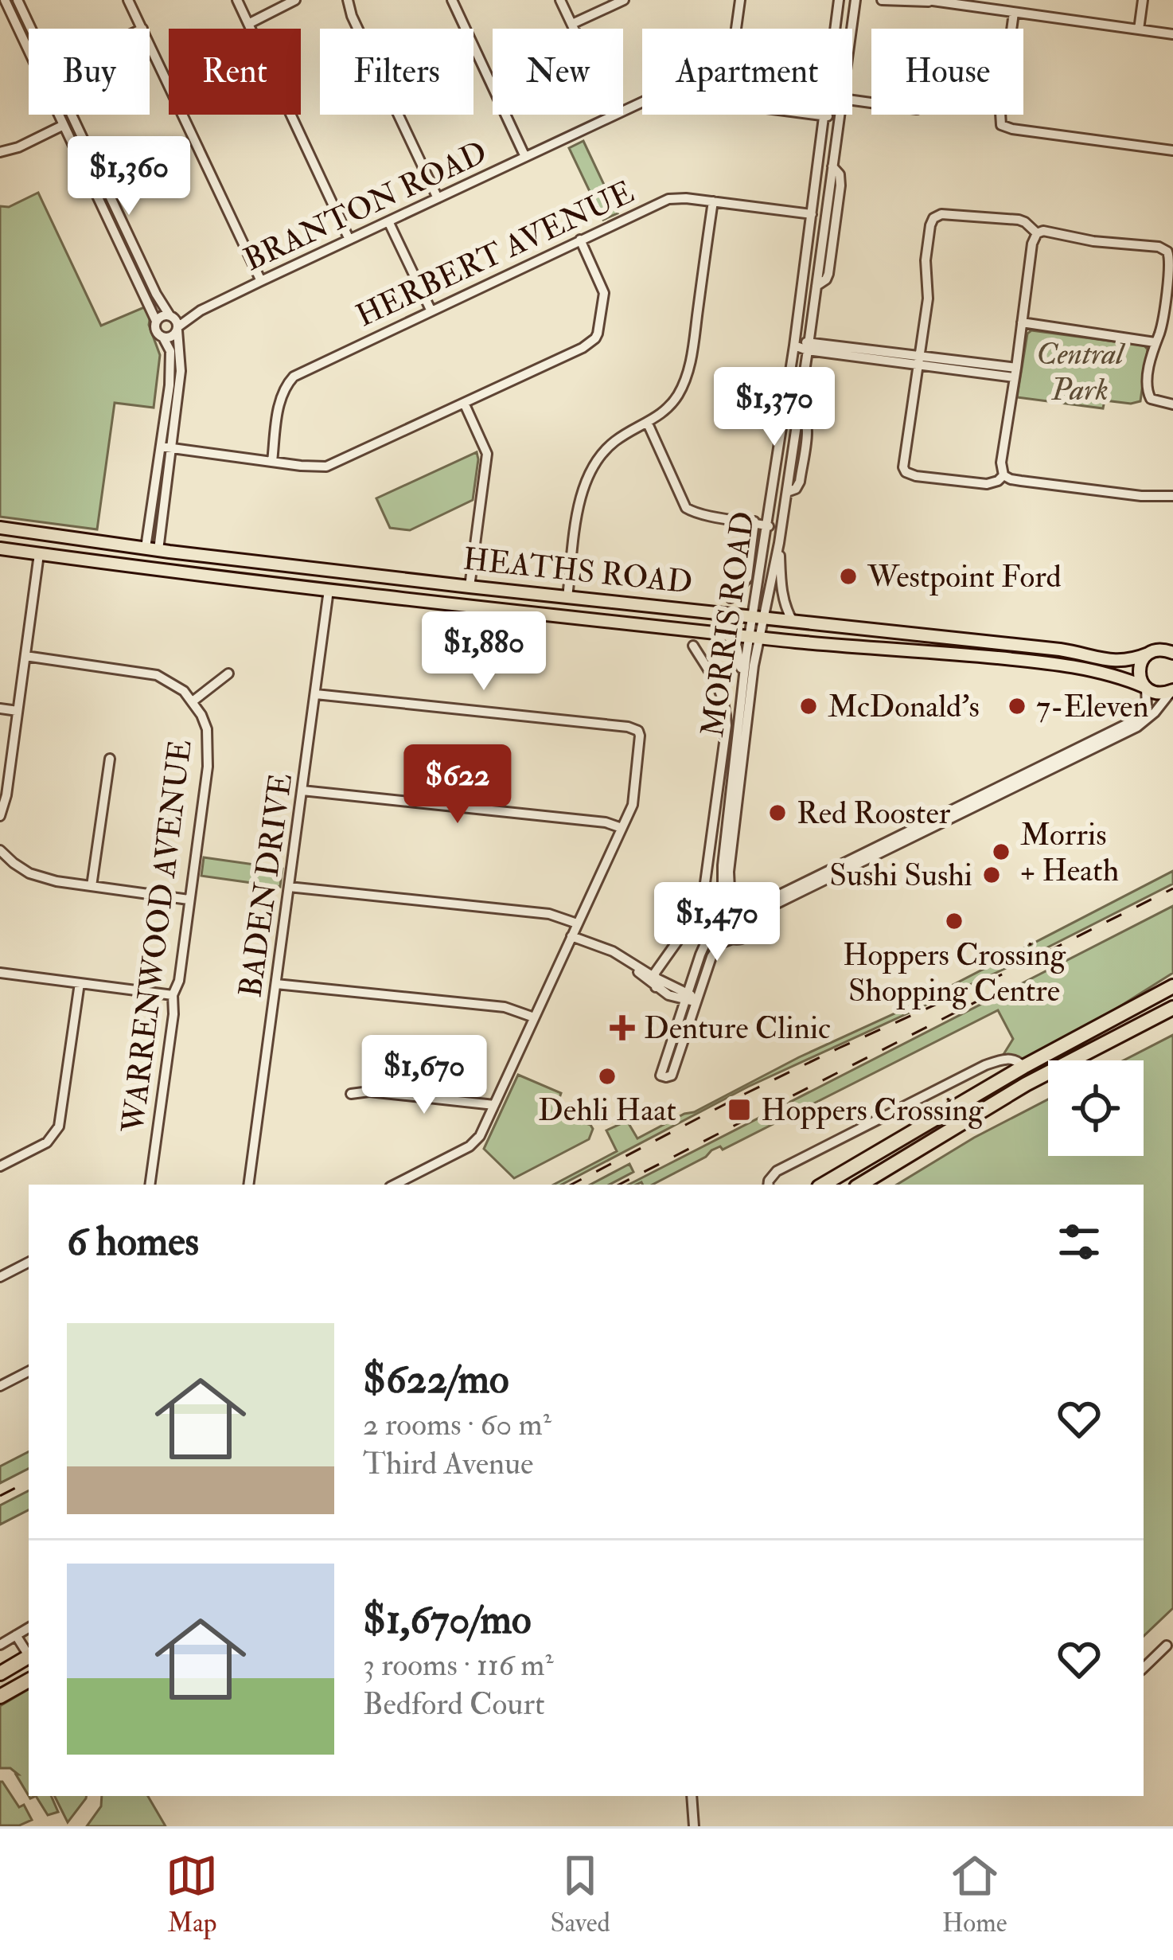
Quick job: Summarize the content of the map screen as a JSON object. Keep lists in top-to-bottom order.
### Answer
{
  "streets": {
    "main road": ["HEATHS ROAD"],
    "street": [
      "BRANTON ROAD",
      "HERBERT AVENUE",
      "MORRIS ROAD",
      "BADEN DRIVE",
      "WARRENWOOD AVENUE"
    ]
  },
  "crossings": [
    ["BRANTON ROAD", "MORRIS ROAD"],
    ["HERBERT AVENUE", "MORRIS ROAD"],
    ["HEATHS ROAD", "MORRIS ROAD"],
    ["HEATHS ROAD", "BADEN DRIVE"]
  ],
  "parks": ["Central Park"],
  "places": {
    "other": [
      "Westpoint Ford",
      "McDonald's",
      "7-Eleven",
      "Red Rooster",
      "Morris + Heath",
      "Sushi Sushi",
      "Hoppers Crossing Shopping Centre",
      "Dehli Haat"
    ],
    "health": ["Denture Clinic"],
    "transit": ["Hoppers Crossing"]
  },
  "page": {
    "chip": [
      "Buy",
      "Rent",
      "Filters",
      "New",
      "Apartment",
      "House"
    ],
    "price": [
      "$1,360",
      "$1,370",
      "$1,880",
      "$622",
      "$1,470",
      "$1,670"
    ],
    "heading": "6 homes",
    "list": [
      {
        "name": "$622/mo",
        "note": "2 rooms · 60 m² · Third Avenue"
      },
      {
        "name": "$1,670/mo",
        "note": "3 rooms · 116 m² · Bedford Court"
      }
    ],
    "tabs": ["Map", "Saved", "Home"]
  }
}
